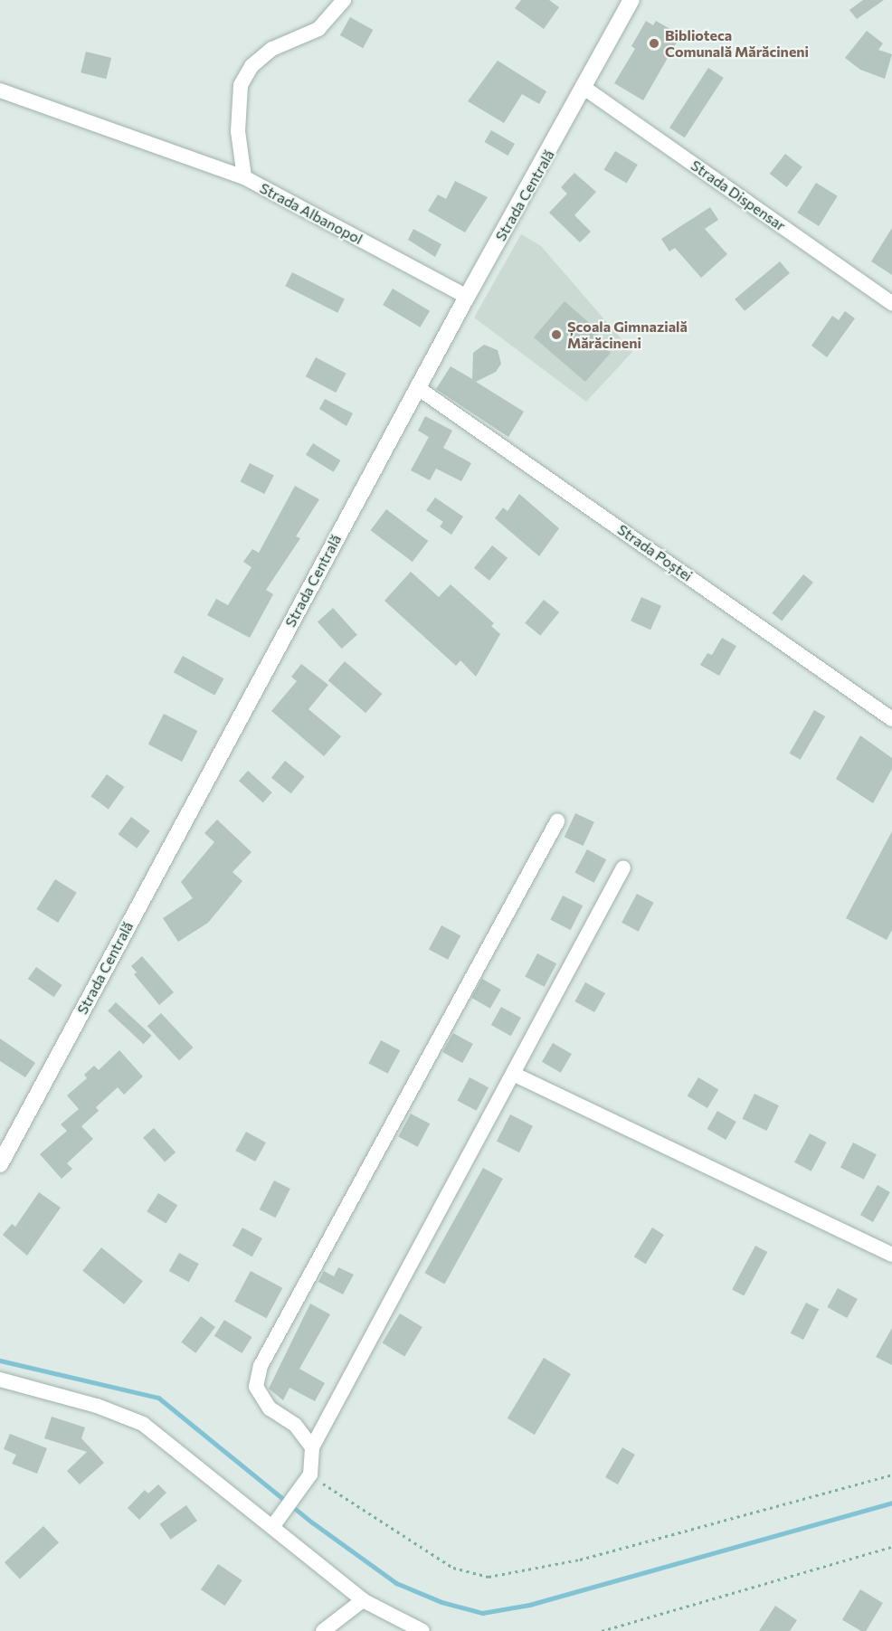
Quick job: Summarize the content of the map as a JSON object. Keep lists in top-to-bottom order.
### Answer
{
  "streets": {
    "main road": ["Strada Centrală"],
    "street": ["Strada Dispensar", "Strada Albanopol", "Strada Poștei"]
  },
  "crossings": [
    ["Strada Centrală", "Strada Dispensar"],
    ["Strada Centrală", "Strada Albanopol"],
    ["Strada Centrală", "Strada Poștei"]
  ],
  "places": ["Biblioteca Comunală Mărăcineni", "Școala Gimnazială Mărăcineni"]
}
